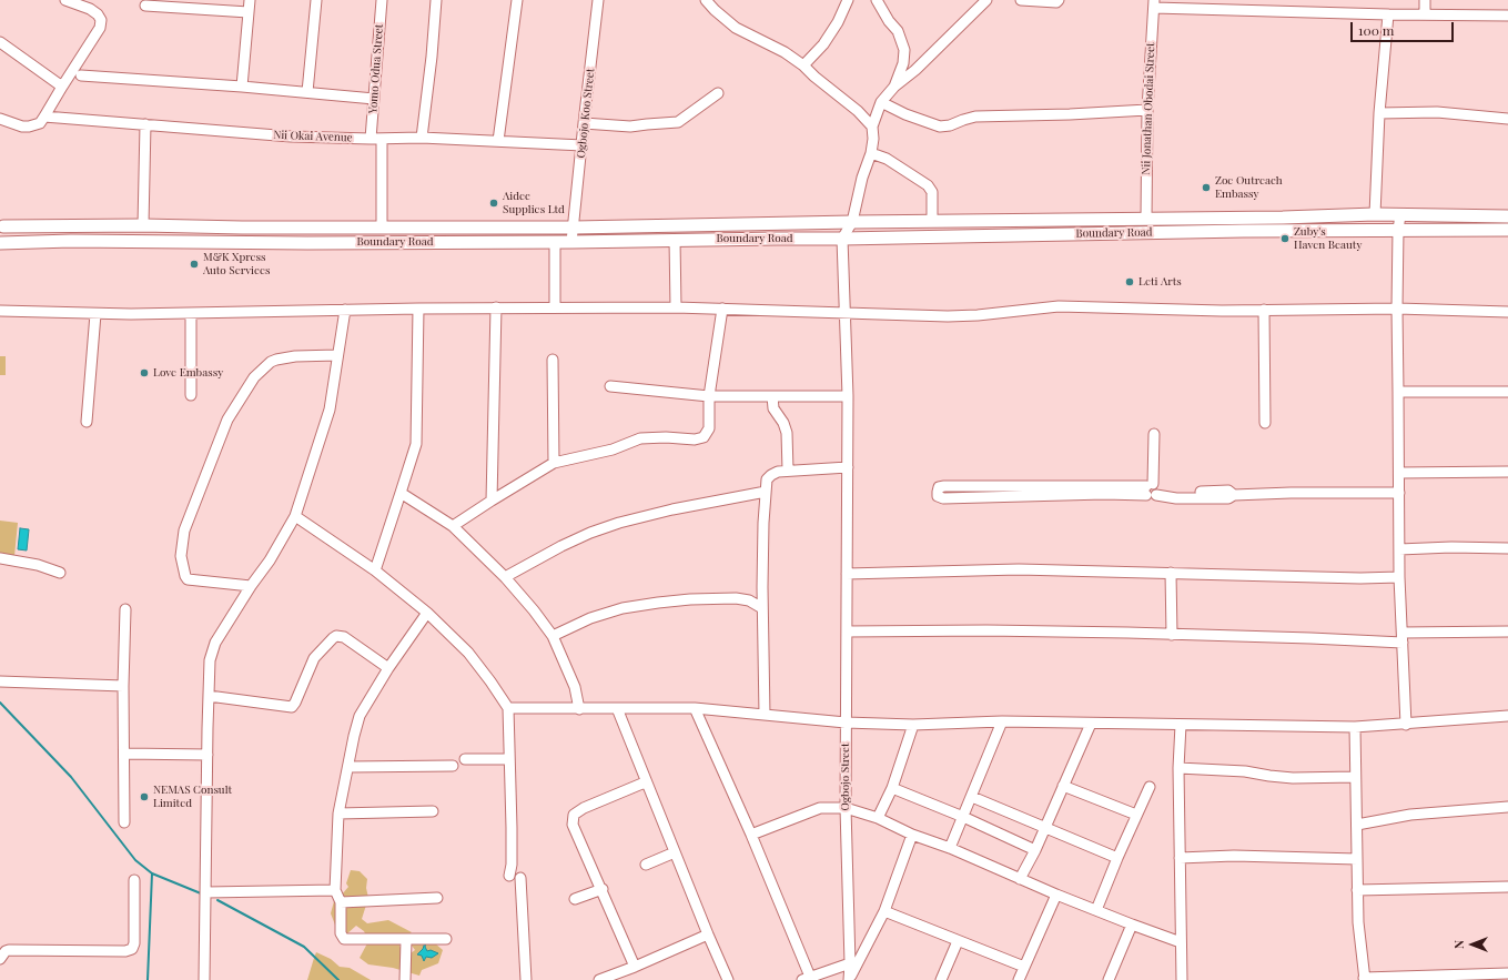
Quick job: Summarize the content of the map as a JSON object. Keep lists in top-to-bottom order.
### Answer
{
  "streets": {
    "main road": ["Boundary Road"],
    "street": [
      "Yomo Odua Street",
      "Nii Jonathan Obodai Street",
      "Ogbojo Koo Street",
      "Nii Okai Avenue",
      "Ogbojo Street"
    ]
  },
  "crossings": [
    ["Yomo Odua Street", "Nii Okai Avenue"],
    ["Yomo Odua Street", "Boundary Road"],
    ["Nii Jonathan Obodai Street", "Boundary Road"],
    ["Ogbojo Koo Street", "Nii Okai Avenue"],
    ["Ogbojo Koo Street", "Boundary Road"],
    ["Boundary Road", "Ogbojo Street"]
  ],
  "places": [
    "Zoe Outreach Embassy",
    "Aidec Supplies Ltd",
    "Zuby's Haven Beauty",
    "M&K Xpress Auto Services",
    "Leti Arts",
    "Love Embassy",
    "NEMAS Consult Limited"
  ],
  "scale_bar": "100 m",
  "north": "left"
}
